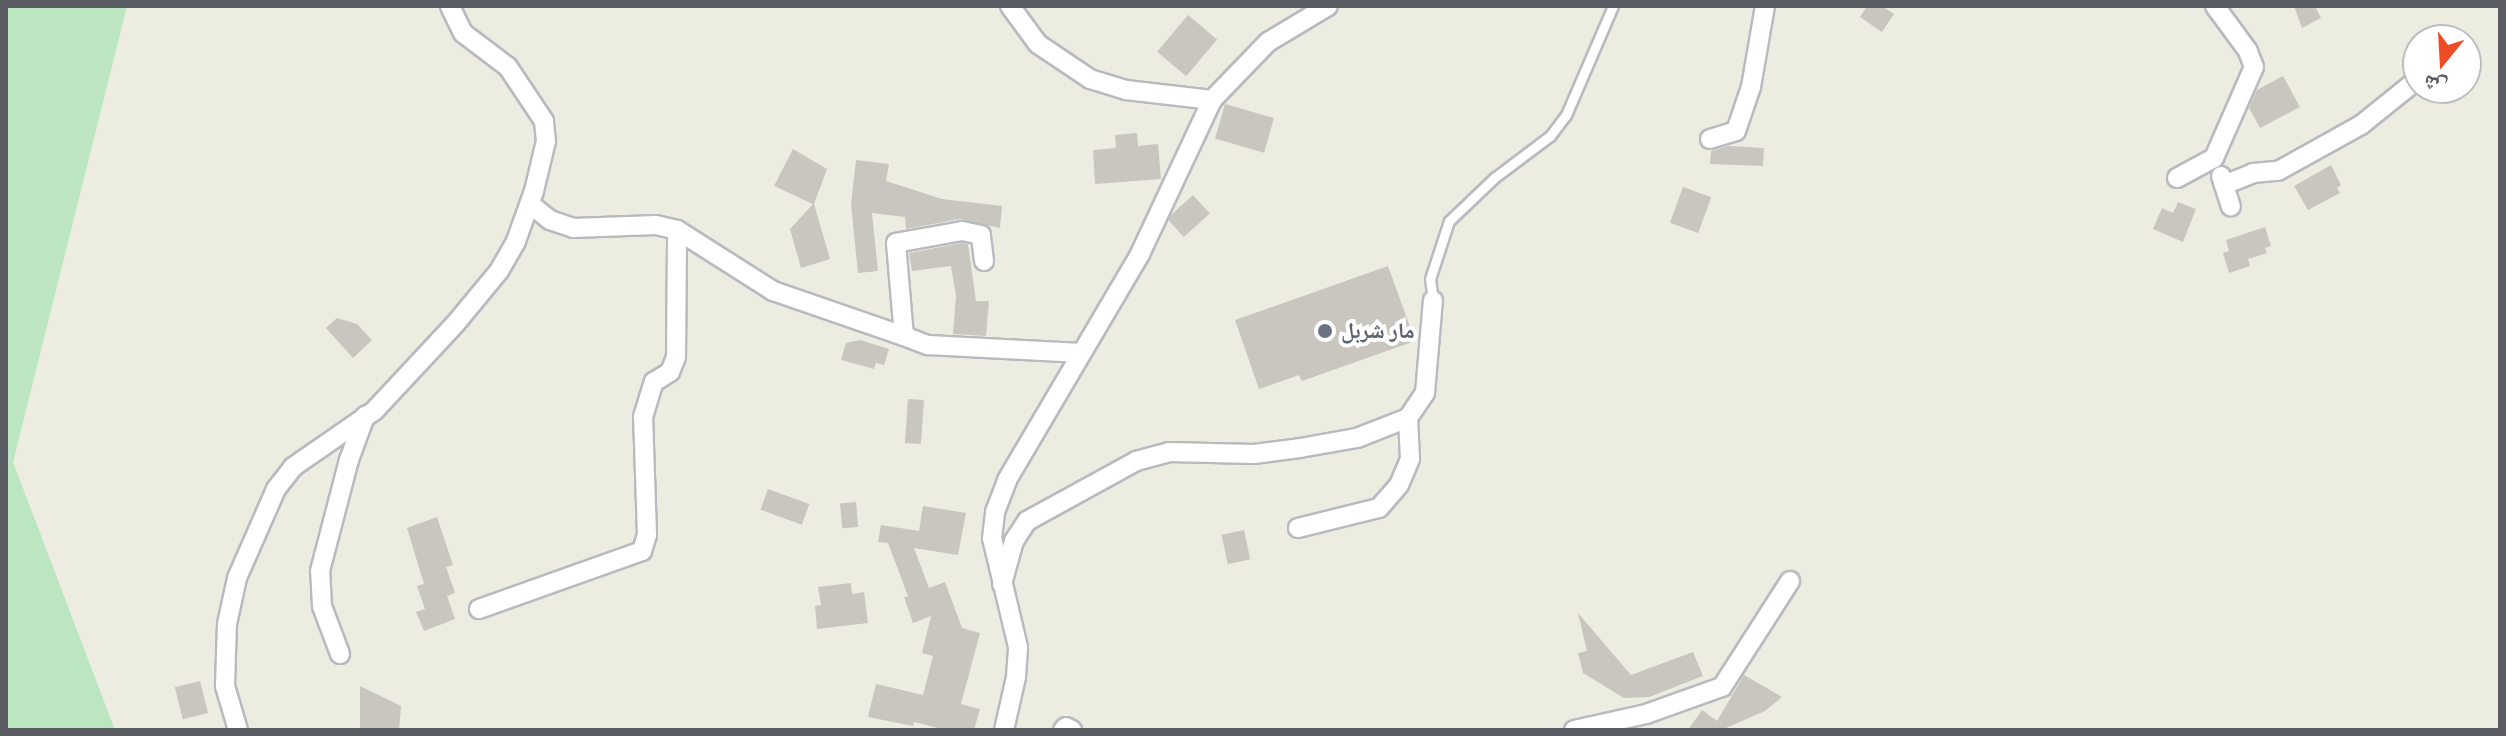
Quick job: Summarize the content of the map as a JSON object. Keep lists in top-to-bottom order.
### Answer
{
  "places": ["مار شربل"],
  "north": "bottom"
}
